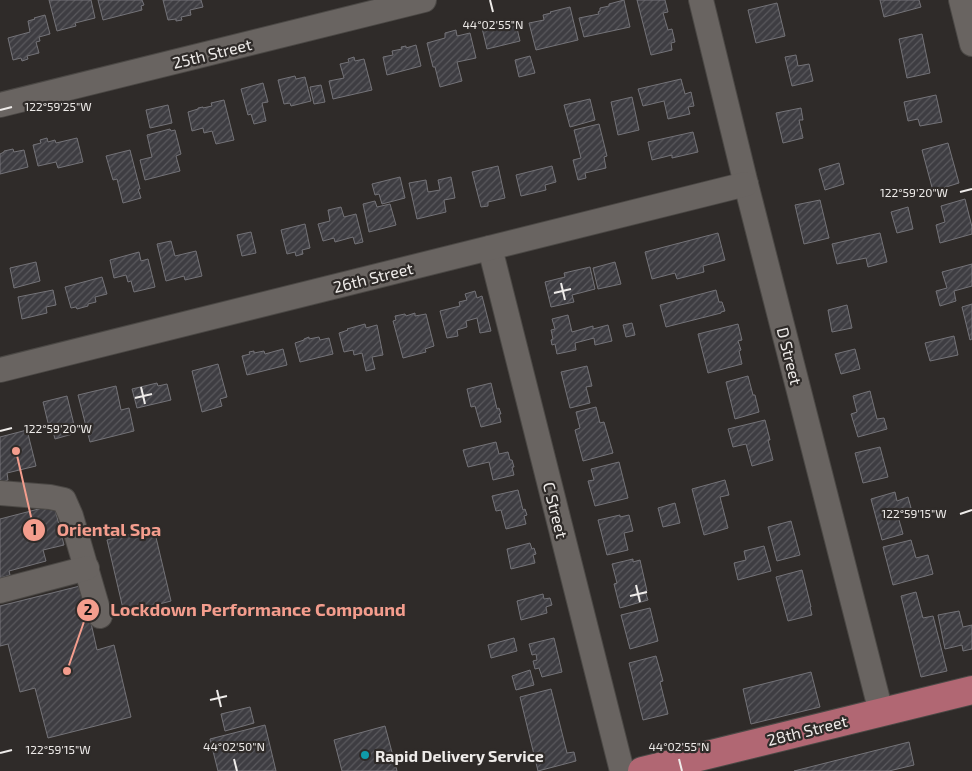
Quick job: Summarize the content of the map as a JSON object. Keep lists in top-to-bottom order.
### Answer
{
  "streets": {
    "main road": ["28th Street"],
    "street": [
      "25th Street",
      "26th Street",
      "D Street",
      "C Street"
    ]
  },
  "crossings": [
    ["26th Street", "D Street"],
    ["26th Street", "C Street"],
    ["D Street", "28th Street"]
  ],
  "places": ["Oriental Spa", "Lockdown Performance Compound", "Rapid Delivery Service"],
  "coordinates": [
    "44°02'55\"N",
    "122°59'25\"W",
    "122°59'20\"W",
    "122°59'15\"W",
    "44°02'50\"N"
  ]
}
